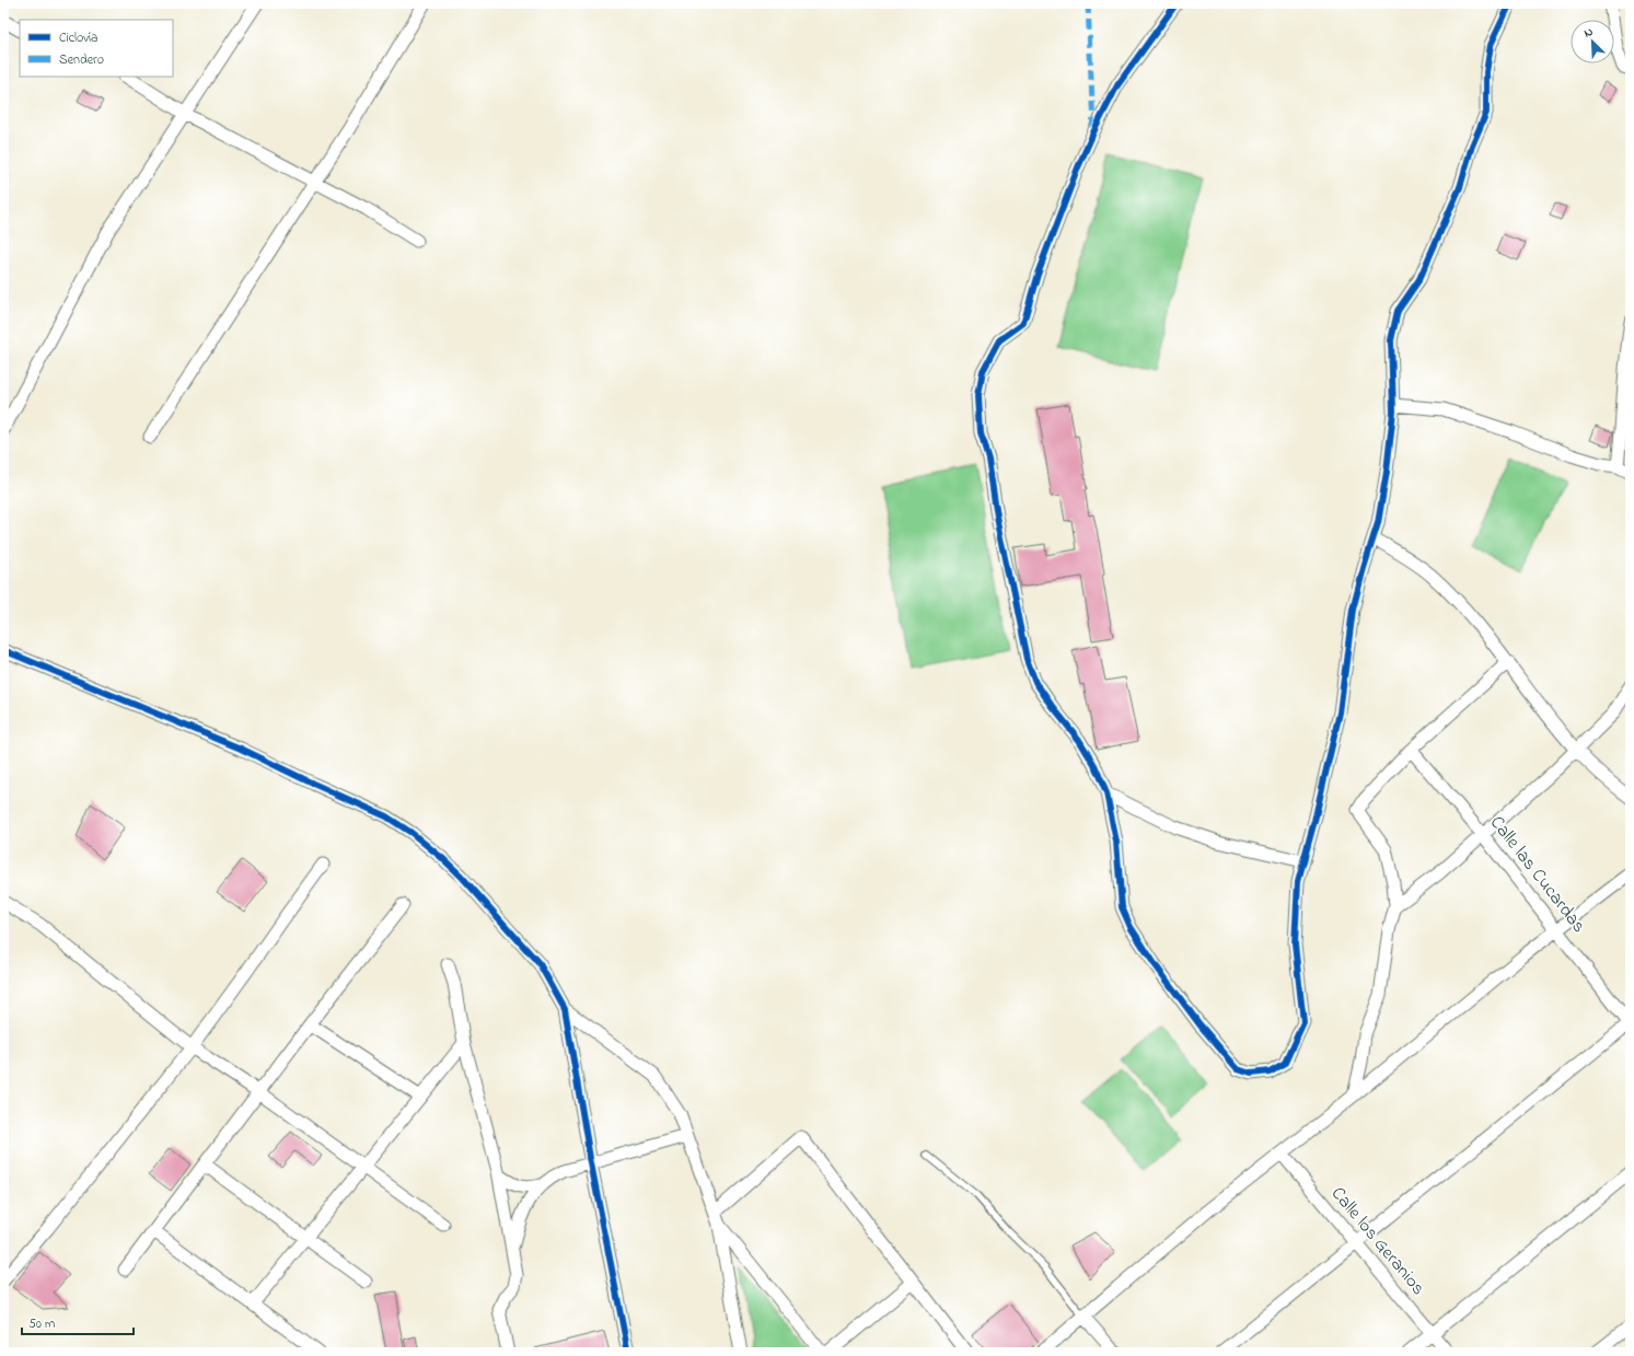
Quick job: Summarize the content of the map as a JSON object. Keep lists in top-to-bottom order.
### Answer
{
  "streets": {
    "street": ["Calle las Cucardas", "Calle los Geranios"]
  },
  "legend": ["Ciclovía", "Sendero"],
  "scale_bar": "50 m",
  "north": "top left"
}
